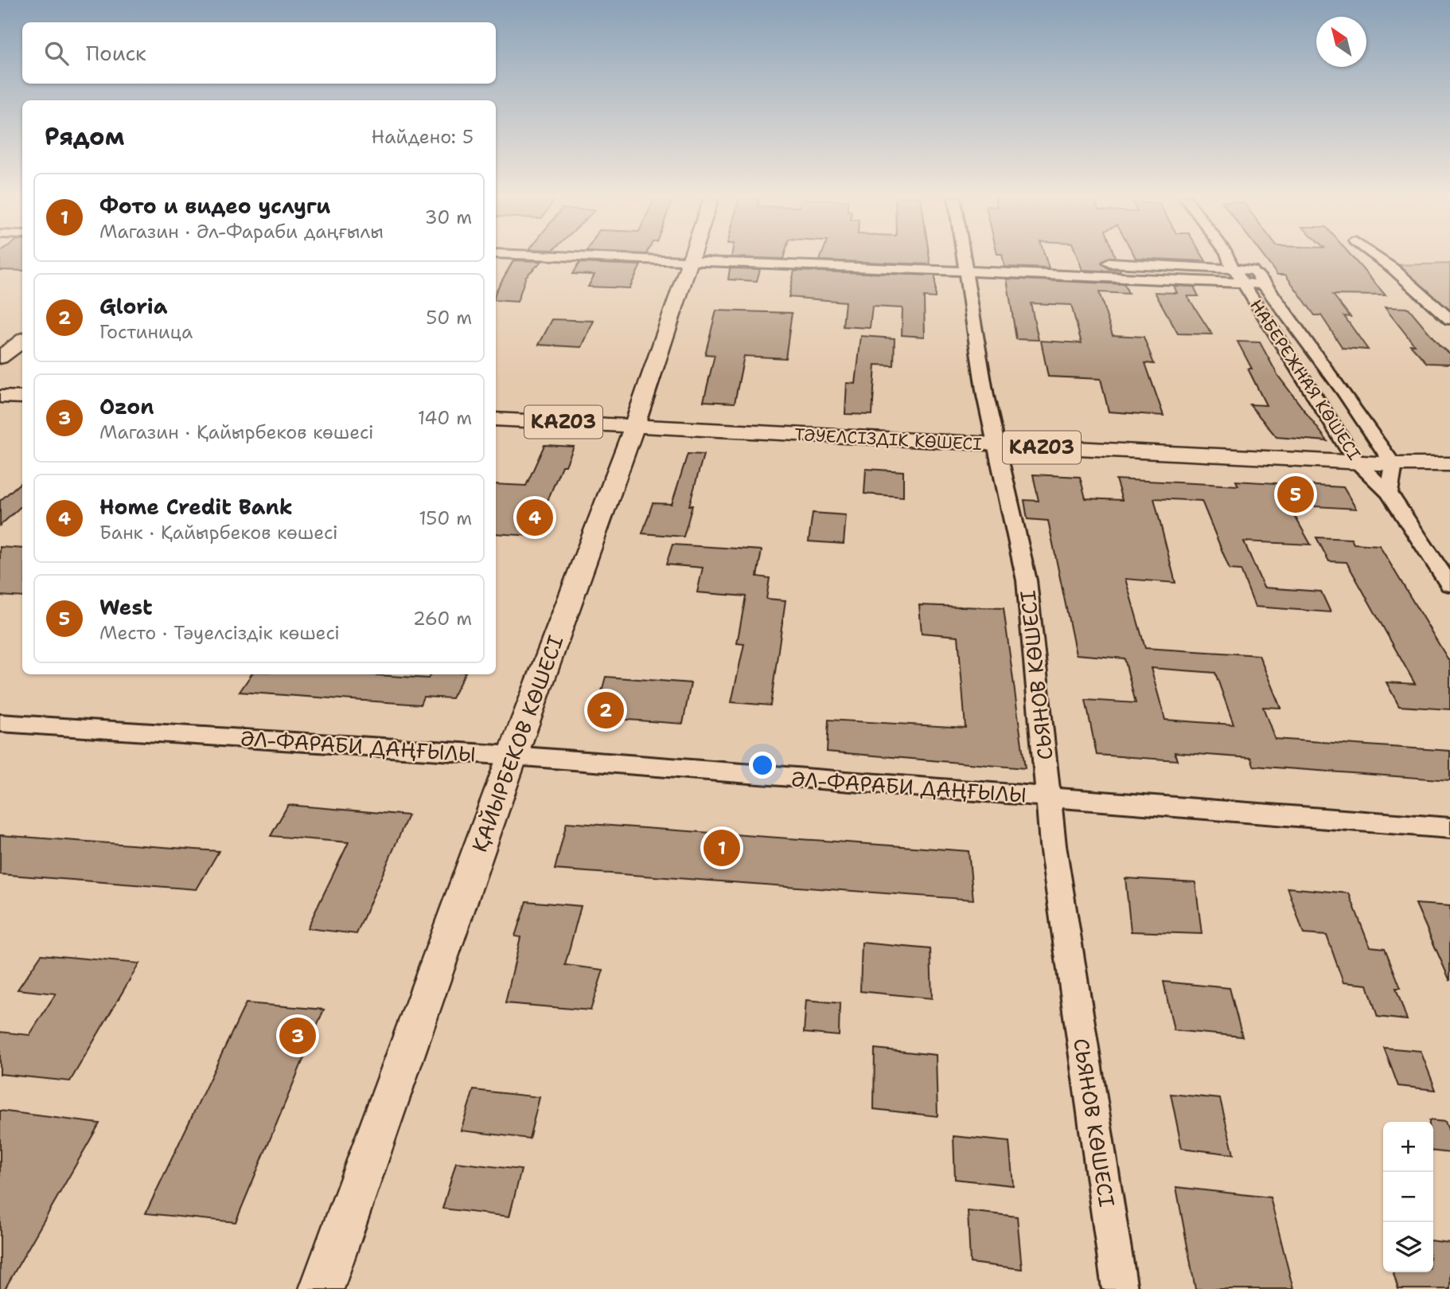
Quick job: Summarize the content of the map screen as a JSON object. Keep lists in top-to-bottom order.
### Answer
{
  "streets": {
    "main road": ["KАZ03", "ТӘУЕЛСІЗДІК КӨШЕСІ", "ҚАЙЫРБЕКОВ КӨШЕСІ"],
    "street": ["НАБЕРЕЖНАЯ КӨШЕСІ", "СЬЯНОВ КӨШЕСІ", "ӘЛ-ФАРАБИ ДАҢҒЫЛЫ"]
  },
  "crossings": [
    ["НАБЕРЕЖНАЯ КӨШЕСІ", "ТӘУЕЛСІЗДІК КӨШЕСІ"],
    ["ТӘУЕЛСІЗДІК КӨШЕСІ", "СЬЯНОВ КӨШЕСІ"],
    ["ТӘУЕЛСІЗДІК КӨШЕСІ", "ҚАЙЫРБЕКОВ КӨШЕСІ"],
    ["СЬЯНОВ КӨШЕСІ", "ӘЛ-ФАРАБИ ДАҢҒЫЛЫ"],
    ["ҚАЙЫРБЕКОВ КӨШЕСІ", "ӘЛ-ФАРАБИ ДАҢҒЫЛЫ"]
  ],
  "north": "top left",
  "page": {
    "search": "Поиск",
    "heading": ["Рядом", "Найдено: 5"],
    "list": [
      {
        "mark": "1",
        "name": "Фото и видео услуги",
        "note": "Магазин · Әл-Фараби даңғылы",
        "value": "30 m"
      },
      {
        "mark": "2",
        "name": "Gloria",
        "note": "Гостиница",
        "value": "50 m"
      },
      {
        "mark": "3",
        "name": "Ozon",
        "note": "Магазин · Қайырбеков көшесі",
        "value": "140 m"
      },
      {
        "mark": "4",
        "name": "Home Credit Bank",
        "note": "Банк · Қайырбеков көшесі",
        "value": "150 m"
      },
      {
        "mark": "5",
        "name": "West",
        "note": "Место · Тәуелсіздік көшесі",
        "value": "260 m"
      }
    ],
    "pins": [
      "5",
      "4",
      "2",
      "1",
      "3"
    ],
    "map_buttons": ["+", "−"]
  }
}
